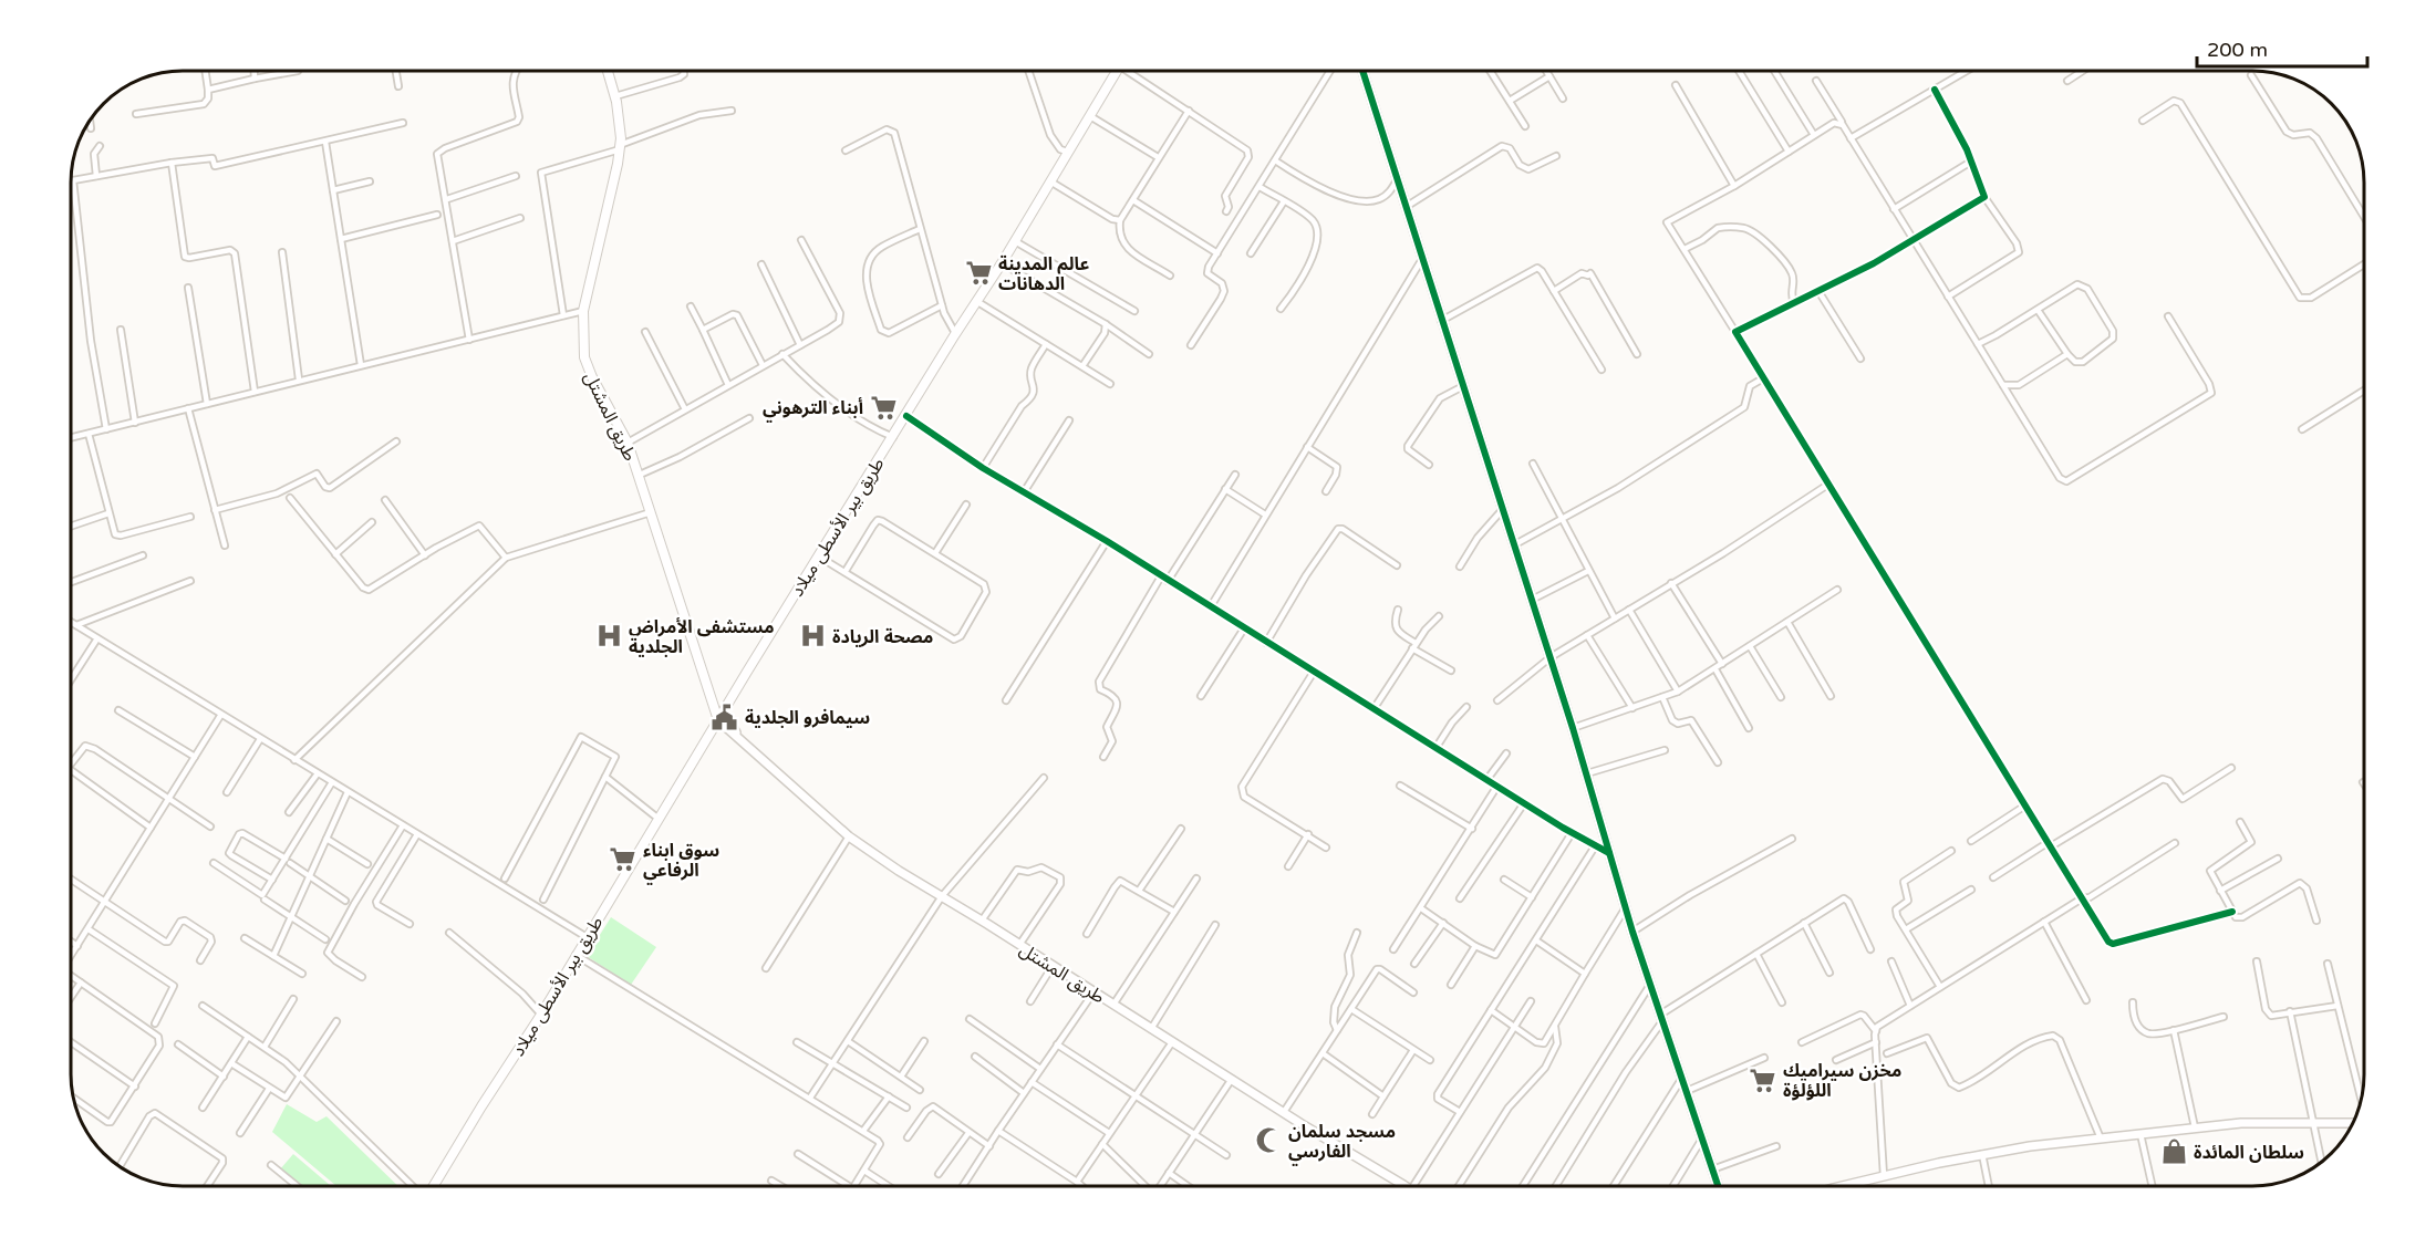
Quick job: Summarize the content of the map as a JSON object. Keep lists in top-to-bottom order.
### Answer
{
  "streets": {
    "main road": ["طريق المشتل", "طريق بير الأسطى ميلاد"]
  },
  "crossings": [
    ["طريق المشتل", "طريق بير الأسطى ميلاد"]
  ],
  "places": {
    "supermarket": [
      "عالم المدينة الدهانات",
      "أبناء الترهوني",
      "سوق ابناء الرفاعي",
      "مخزن سيراميك اللؤلؤة"
    ],
    "hospital": ["مستشفى الأمراض الجلدية", "مصحة الريادة"],
    "public building": ["سيمافرو الجلدية"],
    "mosque": ["مسجد سلمان الفارسي"],
    "shop": ["سلطان المائدة"]
  },
  "scale_bar": "200 m"
}
